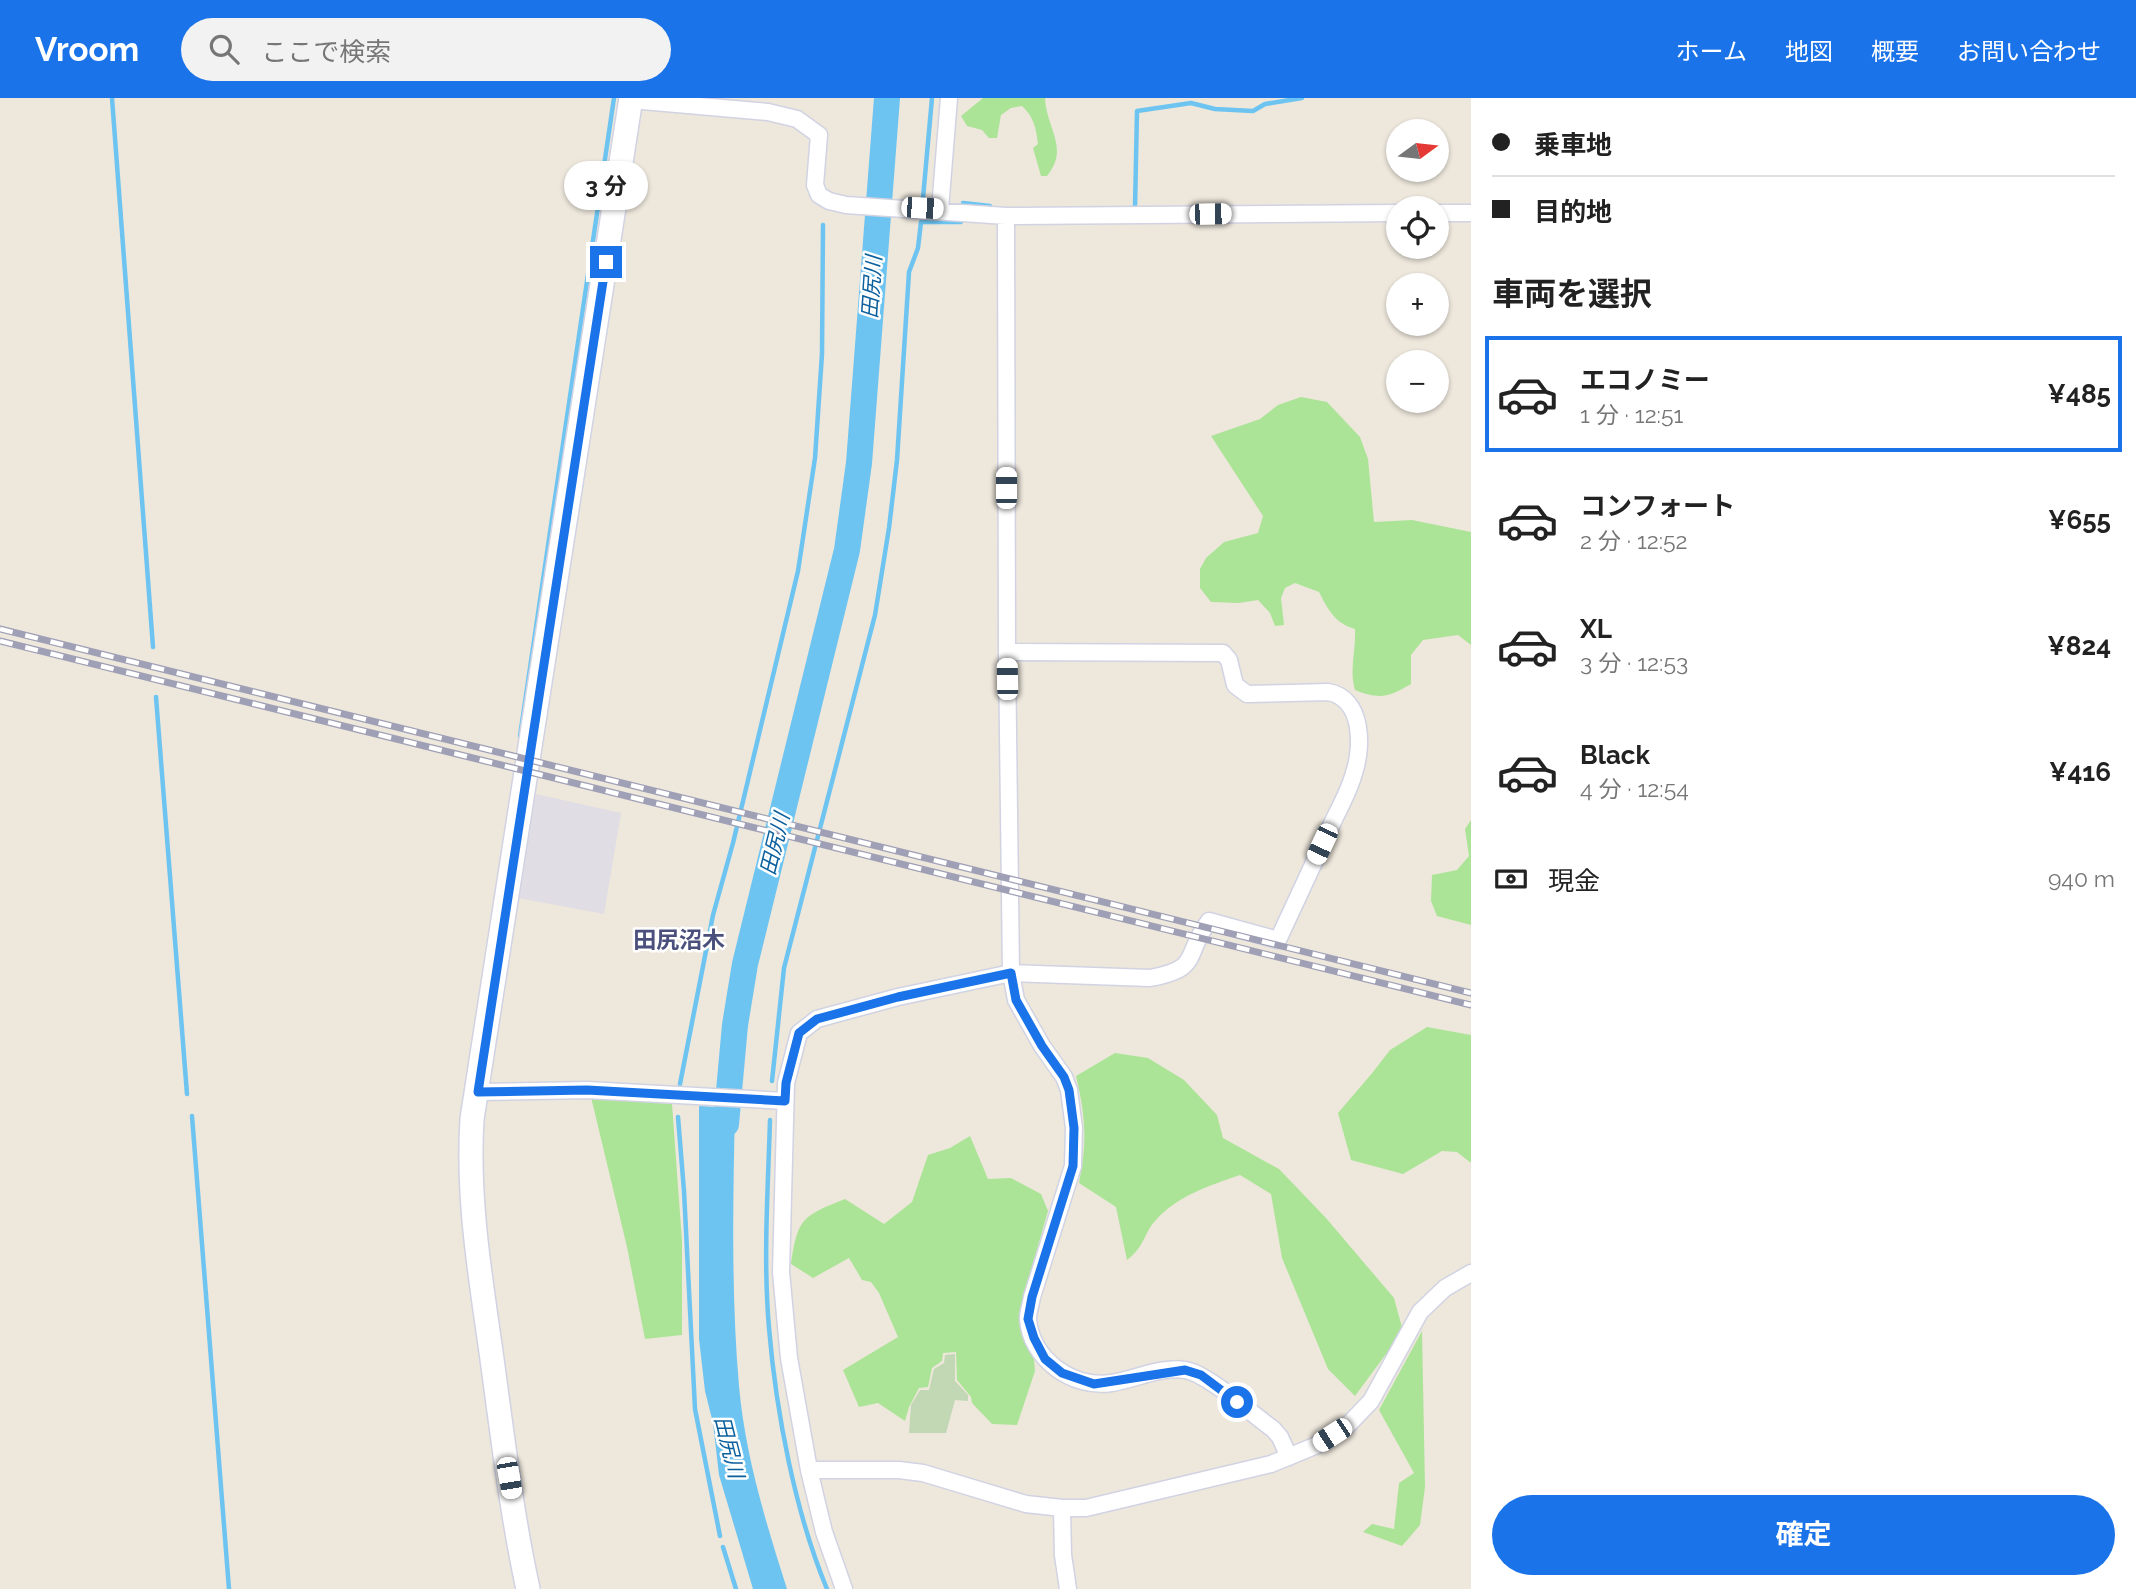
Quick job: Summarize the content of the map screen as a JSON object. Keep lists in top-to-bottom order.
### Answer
{
  "districts": ["田尻沼木"],
  "water": ["田尻川"],
  "north": "right",
  "page": {
    "header": "Vroom",
    "search": "ここで検索",
    "nav": [
      "ホーム",
      "地図",
      "概要",
      "お問い合わせ"
    ],
    "banner": ["乗車地", "目的地"],
    "map_buttons": ["+", "−"],
    "bubble": "3 分",
    "heading": "車両を選択",
    "list": [
      {
        "name": "エコノミー",
        "note": "1 分 · 12:51",
        "value": "¥485"
      },
      {
        "name": "コンフォート",
        "note": "2 分 · 12:52",
        "value": "¥655"
      },
      {
        "name": "XL",
        "note": "3 分 · 12:53",
        "value": "¥824"
      },
      {
        "name": "Black",
        "note": "4 分 · 12:54",
        "value": "¥416"
      }
    ],
    "pay": ["現金", "940 m"],
    "buttons": "確定"
  }
}
